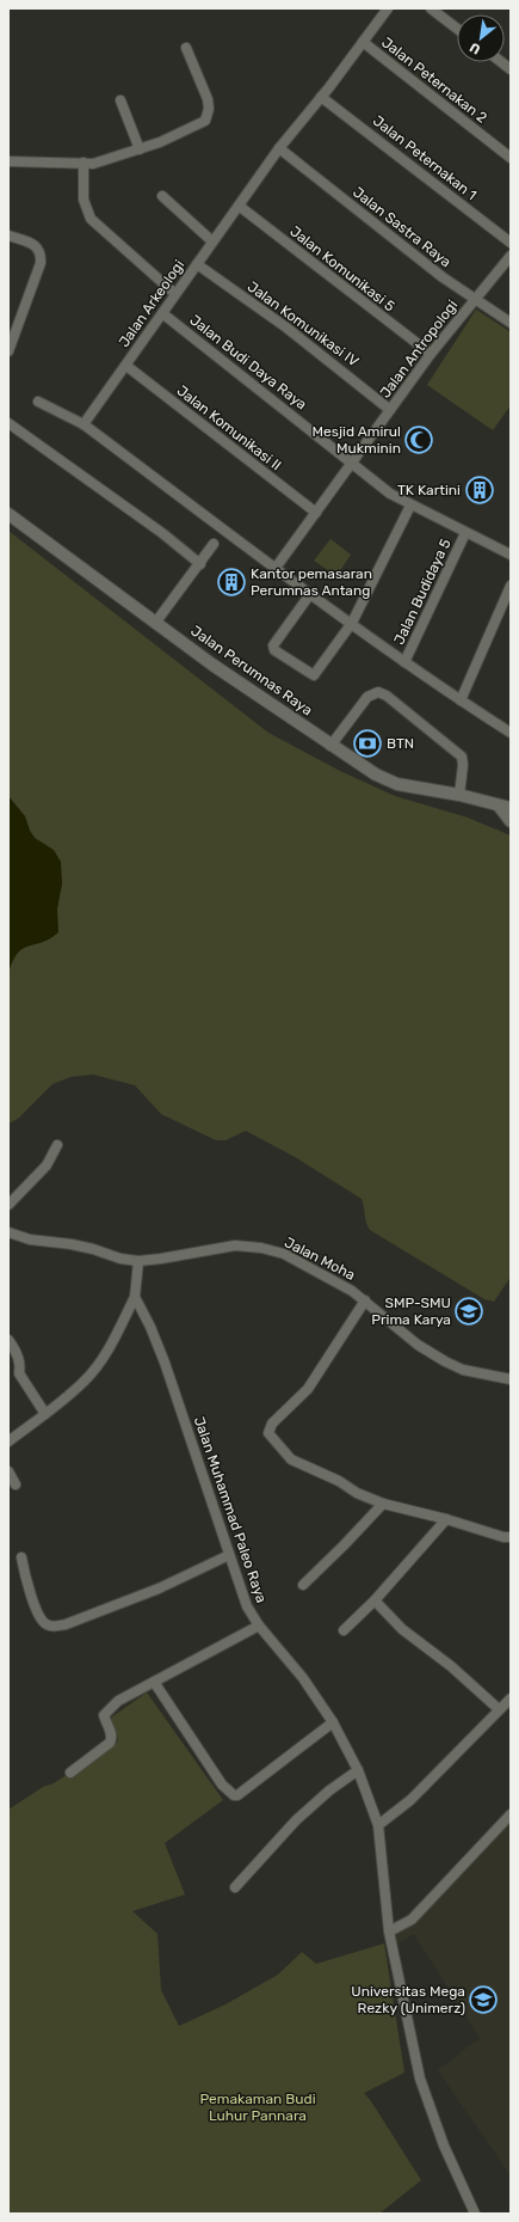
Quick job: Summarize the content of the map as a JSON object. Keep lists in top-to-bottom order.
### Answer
{
  "streets": {
    "street": [
      "Jalan Peternakan 2",
      "Jalan Peternakan 1",
      "Jalan Sastra Raya",
      "Jalan Komunikasi 5",
      "Jalan Arkeologi",
      "Jalan Komunikasi IV",
      "Jalan Antropologi",
      "Jalan Budi Daya Raya",
      "Jalan Komunikasi II",
      "Jalan Budidaya 5",
      "Jalan Perumnas Raya",
      "Jalan Moha",
      "Jalan Muhammad Paleo Raya"
    ]
  },
  "crossings": [
    ["Jalan Peternakan 2", "Jalan Arkeologi"],
    ["Jalan Peternakan 1", "Jalan Arkeologi"],
    ["Jalan Sastra Raya", "Jalan Arkeologi"],
    ["Jalan Sastra Raya", "Jalan Antropologi"],
    ["Jalan Komunikasi 5", "Jalan Arkeologi"],
    ["Jalan Komunikasi 5", "Jalan Antropologi"],
    ["Jalan Arkeologi", "Jalan Komunikasi IV"],
    ["Jalan Arkeologi", "Jalan Budi Daya Raya"],
    ["Jalan Arkeologi", "Jalan Komunikasi II"],
    ["Jalan Komunikasi IV", "Jalan Antropologi"],
    ["Jalan Antropologi", "Jalan Budi Daya Raya"],
    ["Jalan Antropologi", "Jalan Komunikasi II"],
    ["Jalan Budi Daya Raya", "Jalan Budidaya 5"]
  ],
  "parks": ["Pemakaman Budi Luhur Pannara"],
  "places": {
    "mosque": ["Mesjid Amirul Mukminin"],
    "building": ["TK Kartini", "Kantor pemasaran Perumnas Antang"],
    "bank": ["BTN"],
    "school or university": ["SMP-SMU Prima Karya", "Universitas Mega Rezky (Unimerz)"]
  },
  "north": "bottom left"
}
